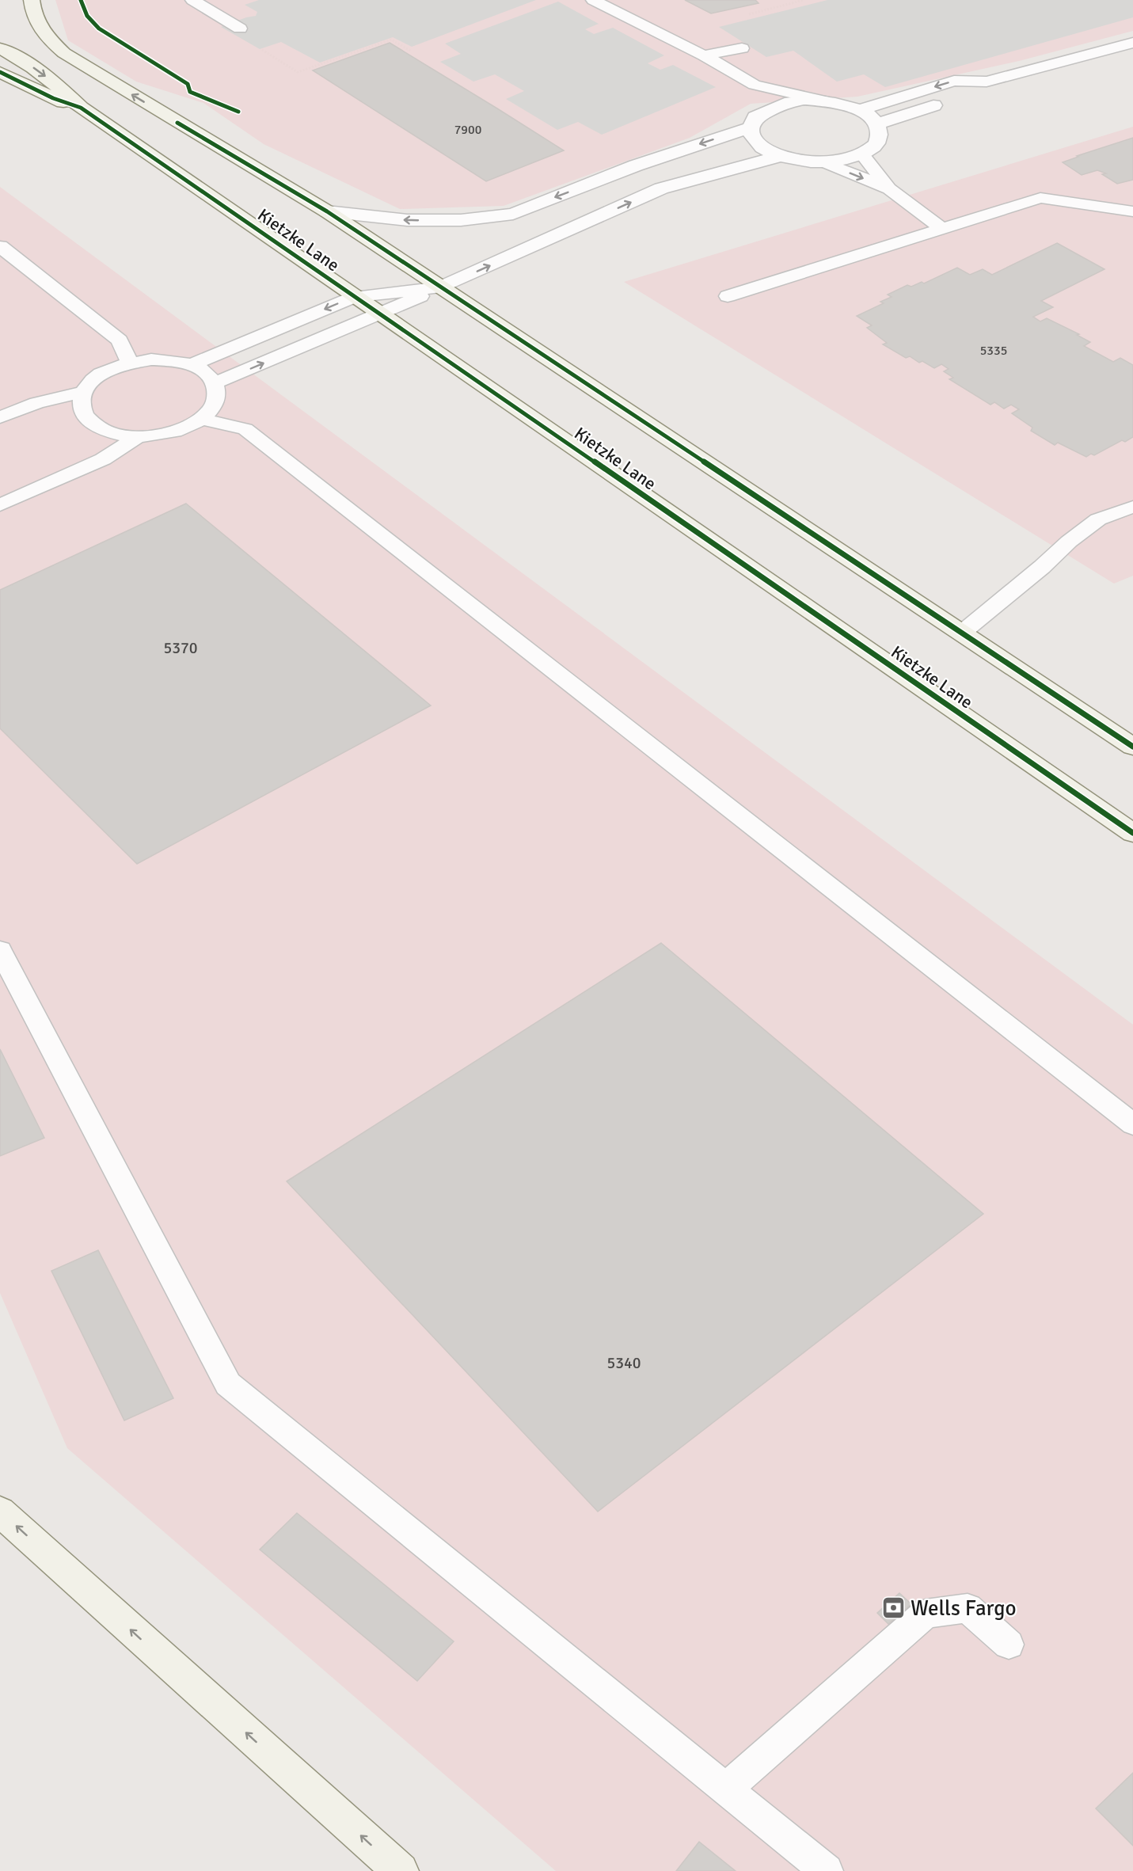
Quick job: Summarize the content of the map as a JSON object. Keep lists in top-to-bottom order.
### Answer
{
  "streets": {
    "main road": ["Kietzke Lane"]
  },
  "places": {
    "bank": ["Wells Fargo"]
  },
  "house_numbers": [
    "7900",
    "5335",
    "5370",
    "5340"
  ]
}
